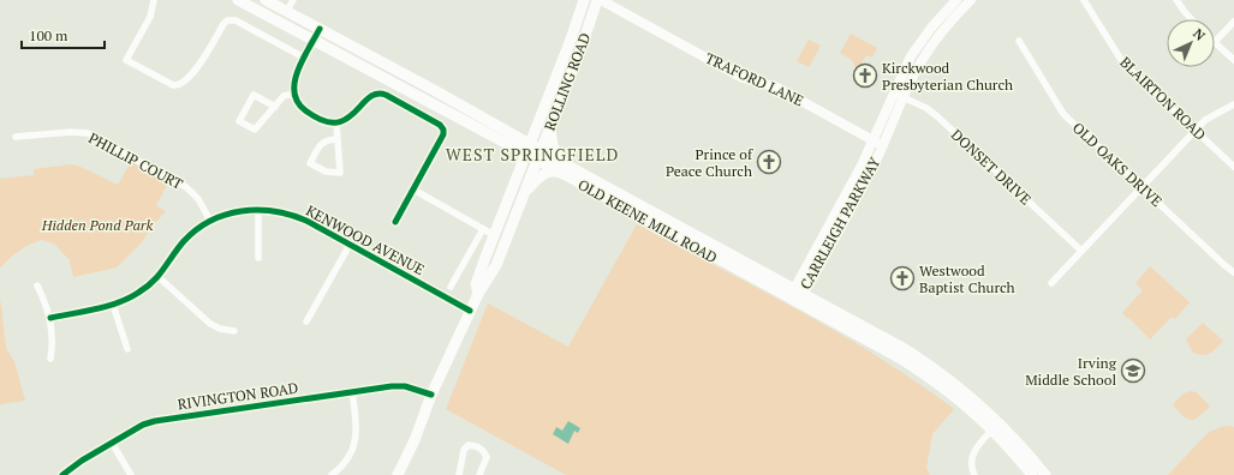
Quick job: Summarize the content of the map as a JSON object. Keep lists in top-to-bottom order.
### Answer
{
  "streets": {
    "main road": ["ROLLING ROAD", "OLD KEENE MILL ROAD"],
    "street": [
      "TRAFORD LANE",
      "BLAIRTON ROAD",
      "PHILLIP COURT",
      "OLD OAKS DRIVE",
      "DONSET DRIVE",
      "CARRLEIGH PARKWAY",
      "KENWOOD AVENUE",
      "RIVINGTON ROAD"
    ]
  },
  "crossings": [
    ["TRAFORD LANE", "CARRLEIGH PARKWAY"],
    ["ROLLING ROAD", "OLD KEENE MILL ROAD"],
    ["ROLLING ROAD", "KENWOOD AVENUE"],
    ["ROLLING ROAD", "RIVINGTON ROAD"],
    ["PHILLIP COURT", "KENWOOD AVENUE"],
    ["DONSET DRIVE", "CARRLEIGH PARKWAY"],
    ["OLD KEENE MILL ROAD", "CARRLEIGH PARKWAY"]
  ],
  "districts": ["WEST SPRINGFIELD"],
  "parks": ["Hidden Pond Park"],
  "places": {
    "church": ["Kirckwood Presbyterian Church", "Prince of Peace Church", "Westwood Baptist Church"],
    "school or university": ["Irving Middle School"]
  },
  "scale_bar": "100 m",
  "north": "top right"
}
